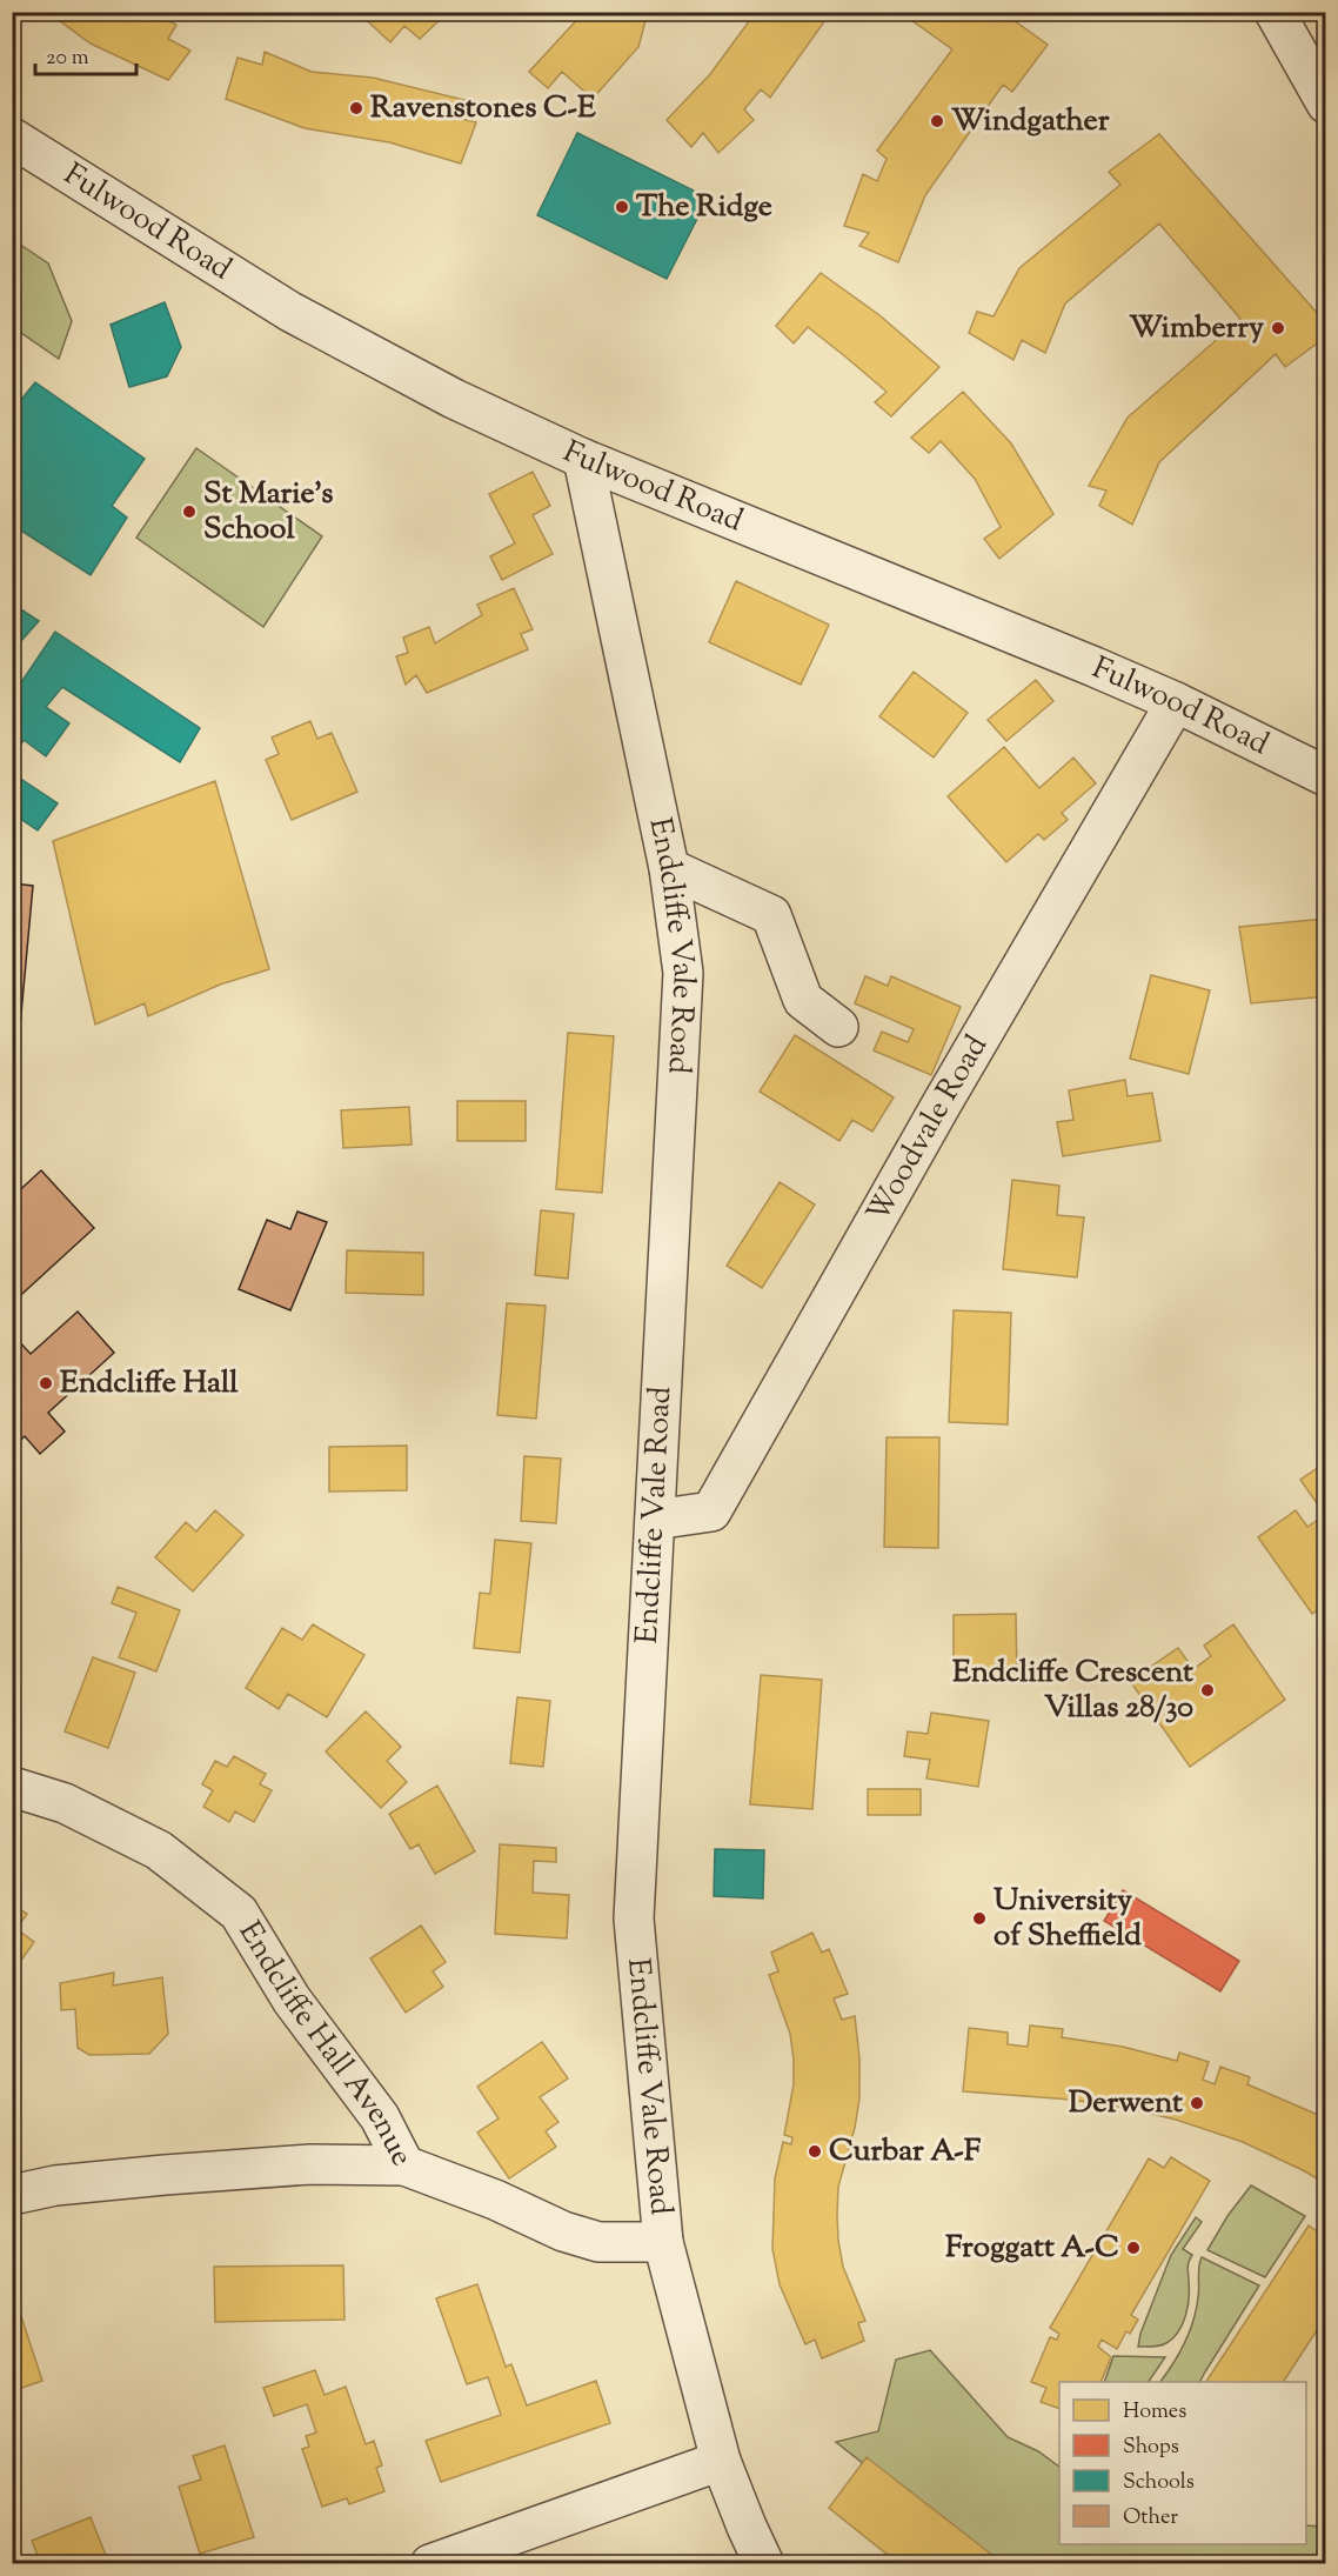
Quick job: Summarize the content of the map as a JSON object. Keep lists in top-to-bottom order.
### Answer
{
  "streets": {
    "street": [
      "Fulwood Road",
      "Endcliffe Vale Road",
      "Woodvale Road",
      "Endcliffe Hall Avenue"
    ]
  },
  "crossings": [
    ["Fulwood Road", "Endcliffe Vale Road"],
    ["Fulwood Road", "Woodvale Road"],
    ["Endcliffe Vale Road", "Woodvale Road"],
    ["Endcliffe Vale Road", "Endcliffe Hall Avenue"]
  ],
  "places": [
    "Ravenstones C-E",
    "Windgather",
    "The Ridge",
    "Wimberry",
    "St Marie's School",
    "Endcliffe Hall",
    "Endcliffe Crescent Villas 28/30",
    "University of Sheffield",
    "Derwent",
    "Curbar A-F",
    "Froggatt A-C"
  ],
  "legend": [
    "Homes",
    "Shops",
    "Schools",
    "Other"
  ],
  "scale_bar": "20 m"
}
